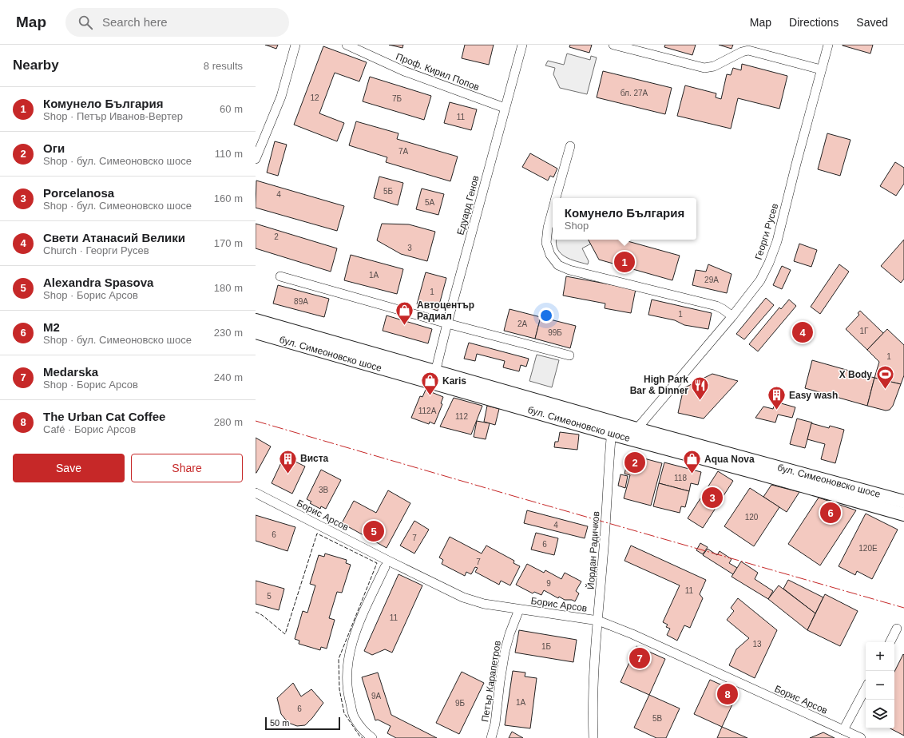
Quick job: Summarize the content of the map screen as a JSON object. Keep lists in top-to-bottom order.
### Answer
{
  "streets": {
    "main road": ["бул. Симеоновско шосе"],
    "street": [
      "Проф. Кирил Попов",
      "Едуард Генов",
      "Георги Русев",
      "Борис Арсов",
      "Йордан Радичков",
      "Петър Карапетров"
    ]
  },
  "crossings": [
    ["Проф. Кирил Попов", "Едуард Генов"],
    ["Едуард Генов", "бул. Симеоновско шосе"],
    ["Георги Русев", "бул. Симеоновско шосе"],
    ["бул. Симеоновско шосе", "Йордан Радичков"],
    ["Борис Арсов", "Йордан Радичков"],
    ["Борис Арсов", "Петър Карапетров"]
  ],
  "places": {
    "shop": ["Автоцентър Радиал", "Karis", "Aqua Nova"],
    "sports": ["X Body"],
    "restaurant": ["High Park Bar & Dinner"],
    "building": ["Easy wash", "Виста"]
  },
  "house_numbers": [
    "бл. 27А",
    "12",
    "7Б",
    "11",
    "7А",
    "5Б",
    "4",
    "5А",
    "2",
    "3",
    "1А",
    "29А",
    "1",
    "89А",
    "1",
    "2А",
    "1Г",
    "99Б",
    "1",
    "112А",
    "112",
    "118",
    "3В",
    "120",
    "4",
    "6",
    "7",
    "6",
    "120Е",
    "7",
    "9",
    "11",
    "5",
    "11",
    "13",
    "1Б",
    "9А",
    "1А",
    "9Б",
    "6",
    "5В"
  ],
  "scale_bar": "50 m",
  "page": {
    "header": "Map",
    "search": "Search here",
    "nav": ["Map", "Directions", "Saved"],
    "heading": ["Nearby", "8 results"],
    "list": [
      {
        "mark": "1",
        "name": "Комунело България",
        "note": "Shop · Петър Иванов-Вертер",
        "value": "60 m"
      },
      {
        "mark": "2",
        "name": "Оги",
        "note": "Shop · бул. Симеоновско шосе",
        "value": "110 m"
      },
      {
        "mark": "3",
        "name": "Porcelanosa",
        "note": "Shop · бул. Симеоновско шосе",
        "value": "160 m"
      },
      {
        "mark": "4",
        "name": "Свети Атанасий Велики",
        "note": "Church · Георги Русев",
        "value": "170 m"
      },
      {
        "mark": "5",
        "name": "Alexandra Spasova",
        "note": "Shop · Борис Арсов",
        "value": "180 m"
      },
      {
        "mark": "6",
        "name": "M2",
        "note": "Shop · бул. Симеоновско шосе",
        "value": "230 m"
      },
      {
        "mark": "7",
        "name": "Medarska",
        "note": "Shop · Борис Арсов",
        "value": "240 m"
      },
      {
        "mark": "8",
        "name": "The Urban Cat Coffee",
        "note": "Café · Борис Арсов",
        "value": "280 m"
      }
    ],
    "popup": ["Комунело България", "Shop"],
    "pins": [
      "1",
      "4",
      "2",
      "3",
      "6",
      "5",
      "7",
      "8"
    ],
    "buttons": ["Save", "Share"],
    "map_buttons": ["+", "−"],
    "scale": "50 m"
  }
}
